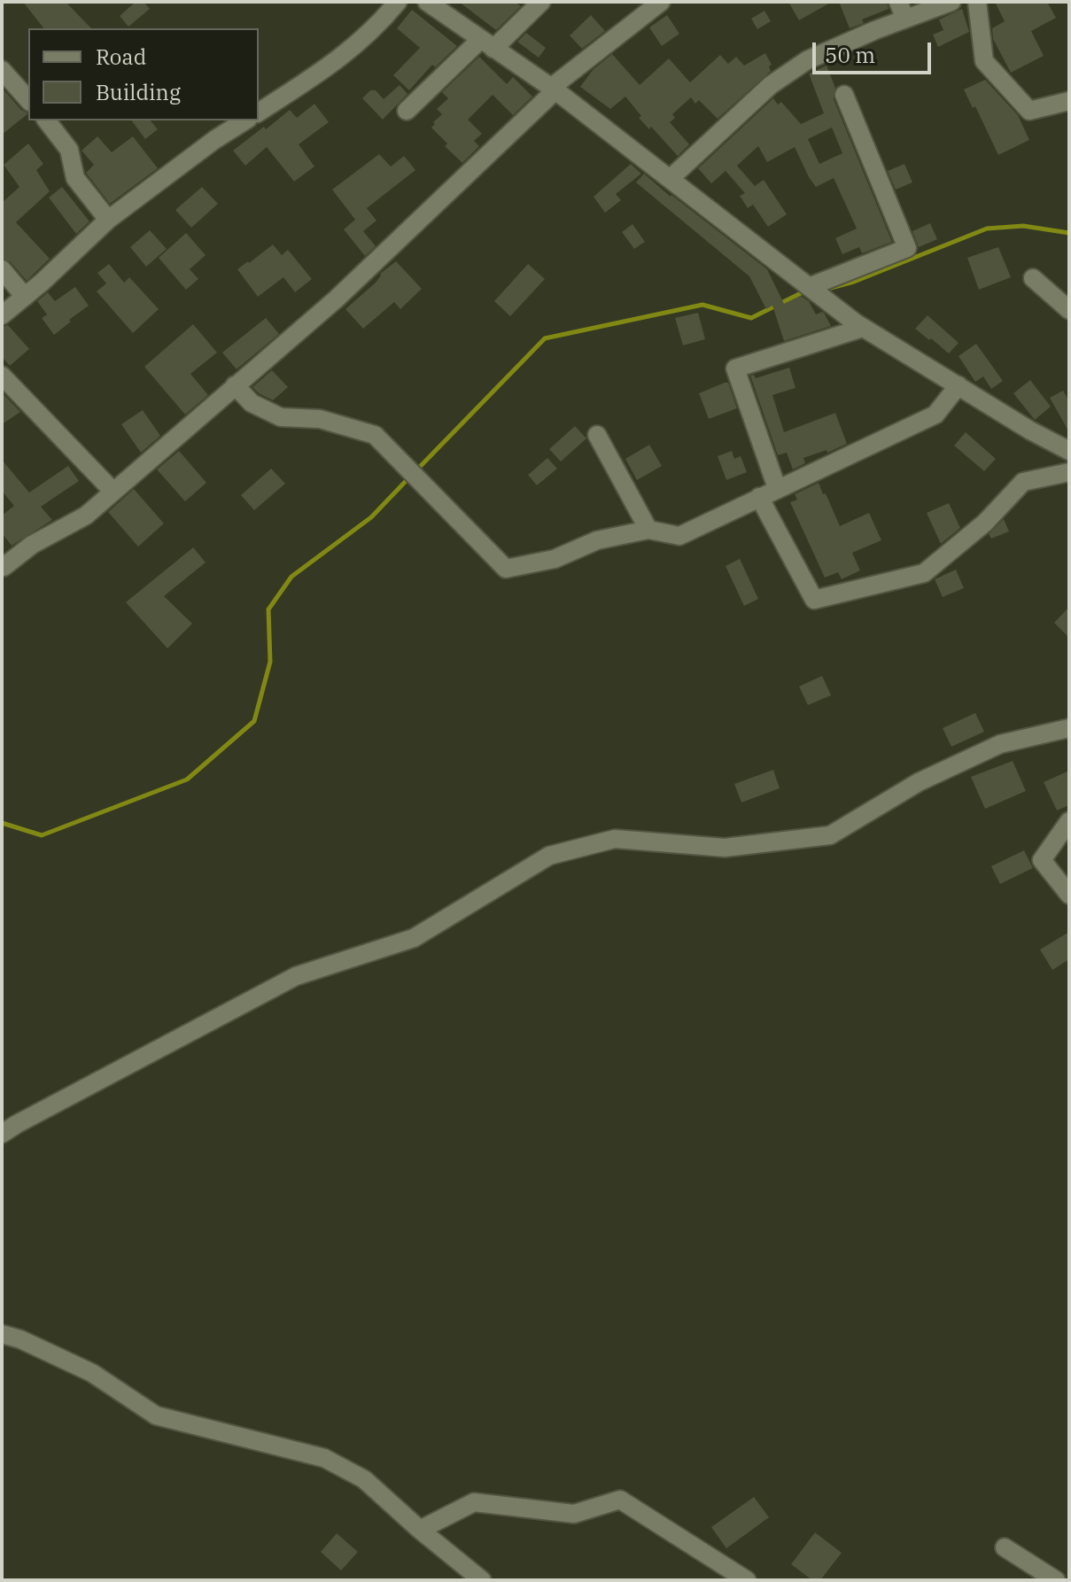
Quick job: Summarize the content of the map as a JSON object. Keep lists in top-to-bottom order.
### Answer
{
  "legend": ["Road", "Building"],
  "scale_bar": "50 m"
}
